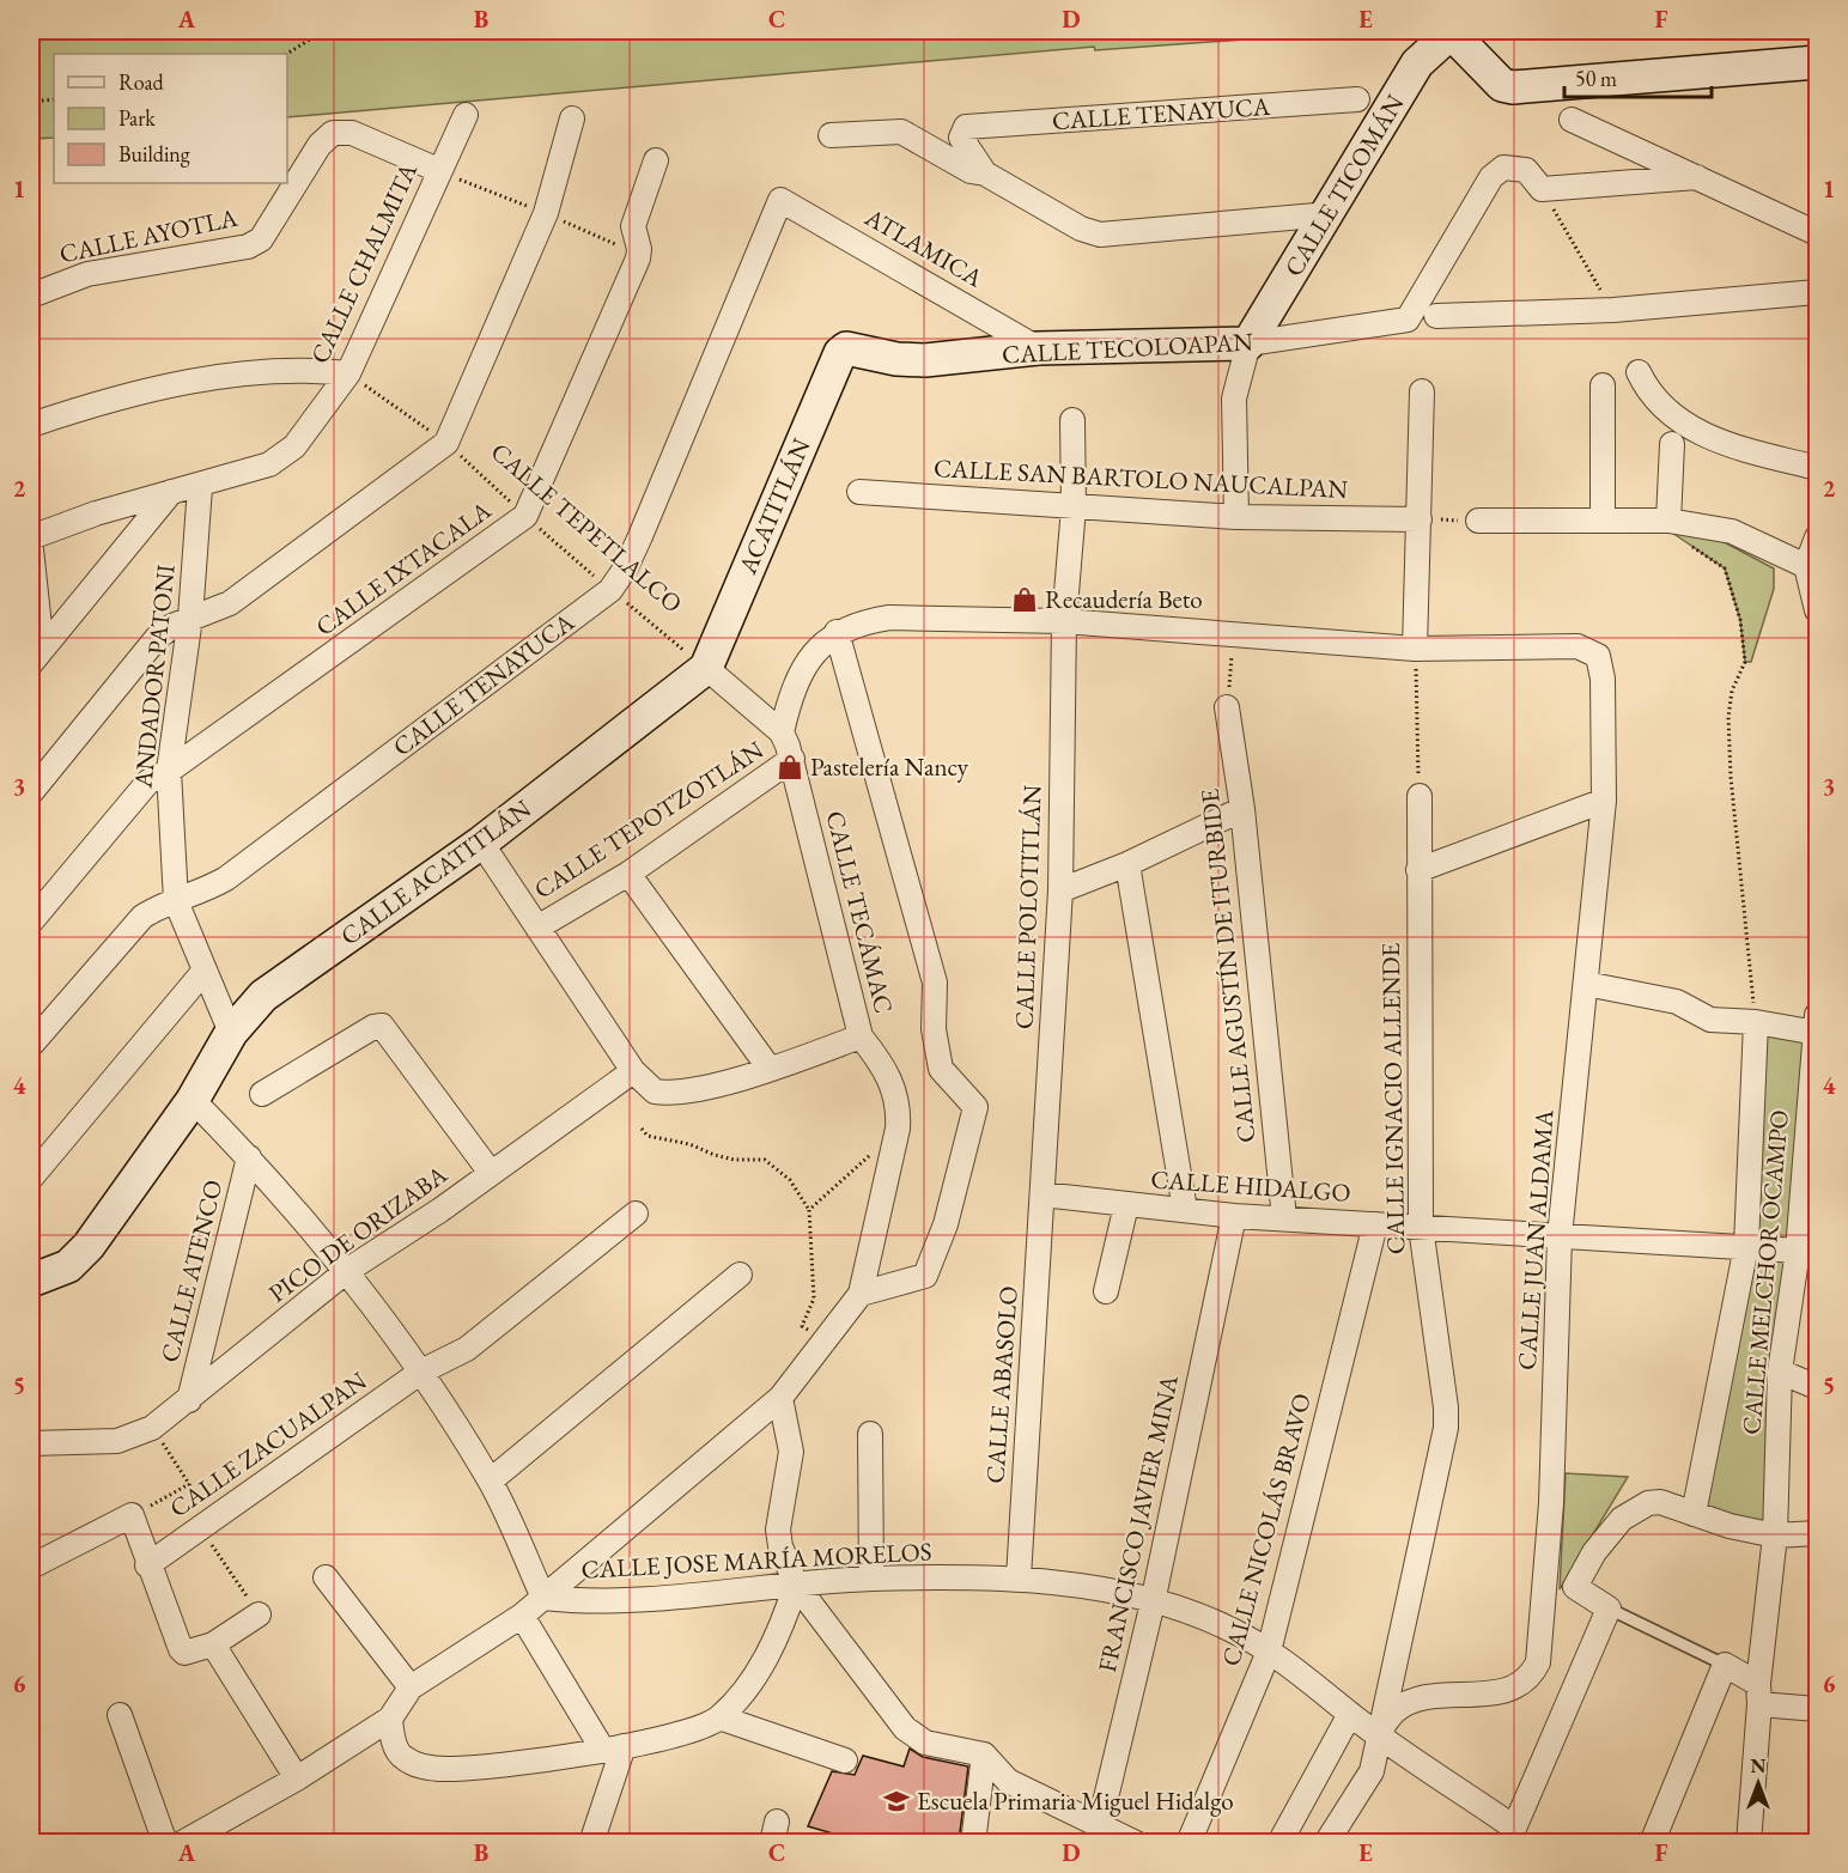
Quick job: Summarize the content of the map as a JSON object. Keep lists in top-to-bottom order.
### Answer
{
  "streets": {
    "street": [
      "CALLE TENAYUCA",
      "CALLE TICOMÁN",
      "CALLE AYOTLA",
      "ATLAMICA",
      "CALLE CHALMITA",
      "CALLE TECOLOAPAN",
      "CALLE SAN BARTOLO NAUCALPAN",
      "ACATITLÁN",
      "CALLE IXTACALA",
      "ANDADOR PATONI",
      "CALLE TEPOTZOTLÁN",
      "CALLE ACATITLÁN",
      "CALLE POLOTITLÁN",
      "CALLE TECÁMAC",
      "CALLE AGUSTÍN DE ITURBIDE",
      "CALLE IGNACIO ALLENDE",
      "CALLE HIDALGO",
      "PICO DE ORIZABA",
      "CALLE JUAN ALDAMA",
      "CALLE ATENCO",
      "CALLE MELCHOR OCAMPO",
      "CALLE ABASOLO",
      "CALLE ZACUALPAN",
      "FRANCISCO JAVIER MINA",
      "CALLE NICOLÁS BRAVO",
      "CALLE JOSE MARÍA MORELOS"
    ],
    "path": ["CALLE TEPETLALCO"]
  },
  "crossings": [
    ["CALLE TENAYUCA", "ATLAMICA"],
    ["CALLE TENAYUCA", "CALLE TEPETLALCO"],
    ["CALLE TENAYUCA", "ANDADOR PATONI"],
    ["CALLE TICOMÁN", "CALLE TECOLOAPAN"],
    ["CALLE AYOTLA", "CALLE CHALMITA"],
    ["ATLAMICA", "CALLE TECOLOAPAN"],
    ["CALLE CHALMITA", "CALLE TEPETLALCO"],
    ["CALLE CHALMITA", "ANDADOR PATONI"],
    ["CALLE TECOLOAPAN", "ACATITLÁN"],
    ["CALLE SAN BARTOLO NAUCALPAN", "CALLE POLOTITLÁN"],
    ["ACATITLÁN", "CALLE TEPETLALCO"],
    ["ACATITLÁN", "CALLE ACATITLÁN"],
    ["CALLE TEPETLALCO", "CALLE IXTACALA"],
    ["CALLE TEPETLALCO", "CALLE ACATITLÁN"],
    ["CALLE IXTACALA", "ANDADOR PATONI"],
    ["ANDADOR PATONI", "CALLE ACATITLÁN"],
    ["CALLE TEPOTZOTLÁN", "CALLE POLOTITLÁN"],
    ["CALLE TEPOTZOTLÁN", "CALLE TECÁMAC"],
    ["CALLE TEPOTZOTLÁN", "CALLE JUAN ALDAMA"],
    ["CALLE ACATITLÁN", "CALLE TECÁMAC"],
    ["CALLE POLOTITLÁN", "CALLE HIDALGO"],
    ["CALLE POLOTITLÁN", "CALLE ABASOLO"],
    ["CALLE TECÁMAC", "PICO DE ORIZABA"],
    ["CALLE AGUSTÍN DE ITURBIDE", "CALLE HIDALGO"],
    ["CALLE IGNACIO ALLENDE", "CALLE HIDALGO"],
    ["CALLE IGNACIO ALLENDE", "CALLE JUAN ALDAMA"],
    ["CALLE IGNACIO ALLENDE", "CALLE JOSE MARÍA MORELOS"],
    ["CALLE HIDALGO", "CALLE JUAN ALDAMA"],
    ["CALLE HIDALGO", "CALLE MELCHOR OCAMPO"],
    ["CALLE HIDALGO", "CALLE ABASOLO"],
    ["CALLE HIDALGO", "FRANCISCO JAVIER MINA"],
    ["CALLE HIDALGO", "CALLE NICOLÁS BRAVO"],
    ["PICO DE ORIZABA", "CALLE ATENCO"],
    ["CALLE JUAN ALDAMA", "CALLE JOSE MARÍA MORELOS"],
    ["CALLE ABASOLO", "CALLE JOSE MARÍA MORELOS"],
    ["FRANCISCO JAVIER MINA", "CALLE JOSE MARÍA MORELOS"],
    ["CALLE NICOLÁS BRAVO", "CALLE JOSE MARÍA MORELOS"]
  ],
  "places": {
    "shop": ["Recaudería Beto", "Pastelería Nancy"],
    "school or university": ["Escuela Primaria Miguel Hidalgo"]
  },
  "legend": ["Road", "Park", "Building"],
  "scale_bar": "50 m",
  "north": "top",
  "grid": {
    "columns": [
      "A",
      "B",
      "C",
      "D",
      "E",
      "F"
    ],
    "rows": [
      "1",
      "2",
      "3",
      "4",
      "5",
      "6"
    ]
  }
}
